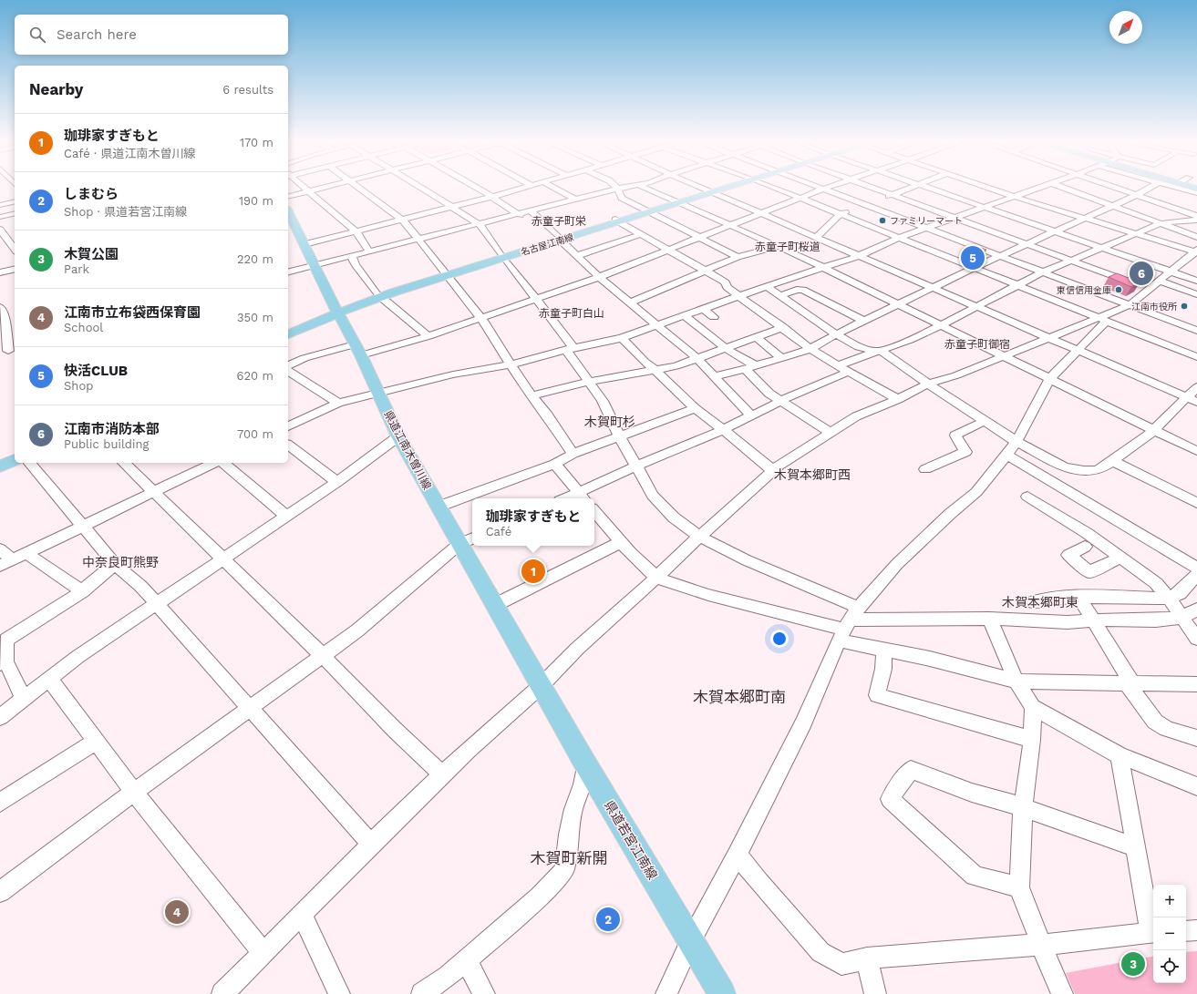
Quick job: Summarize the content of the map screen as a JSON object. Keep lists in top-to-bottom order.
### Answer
{
  "streets": {
    "main road": ["名古屋江南線", "県道江南木曽川線", "県道若宮江南線"]
  },
  "crossings": [
    ["名古屋江南線", "県道江南木曽川線"],
    ["県道江南木曽川線", "県道若宮江南線"]
  ],
  "districts": [
    "赤童子町栄",
    "赤童子町桜道",
    "赤童子町白山",
    "赤童子町御宿",
    "木賀町杉",
    "木賀本郷町西",
    "中奈良町熊野",
    "木賀本郷町東",
    "木賀本郷町南",
    "木賀町新開"
  ],
  "places": ["ファミリーマート", "東信信用金庫", "江南市役所"],
  "north": "top right",
  "page": {
    "search": "Search here",
    "heading": ["Nearby", "6 results"],
    "list": [
      {
        "mark": "1",
        "name": "珈琲家すぎもと",
        "note": "Café · 県道江南木曽川線",
        "value": "170 m"
      },
      {
        "mark": "2",
        "name": "しまむら",
        "note": "Shop · 県道若宮江南線",
        "value": "190 m"
      },
      {
        "mark": "3",
        "name": "木賀公園",
        "note": "Park",
        "value": "220 m"
      },
      {
        "mark": "4",
        "name": "江南市立布袋西保育園",
        "note": "School",
        "value": "350 m"
      },
      {
        "mark": "5",
        "name": "快活CLUB",
        "note": "Shop",
        "value": "620 m"
      },
      {
        "mark": "6",
        "name": "江南市消防本部",
        "note": "Public building",
        "value": "700 m"
      }
    ],
    "pins": [
      "5",
      "6",
      "1",
      "4",
      "2",
      "3"
    ],
    "popup": ["珈琲家すぎもと", "Café"],
    "map_buttons": ["+", "−"]
  }
}
